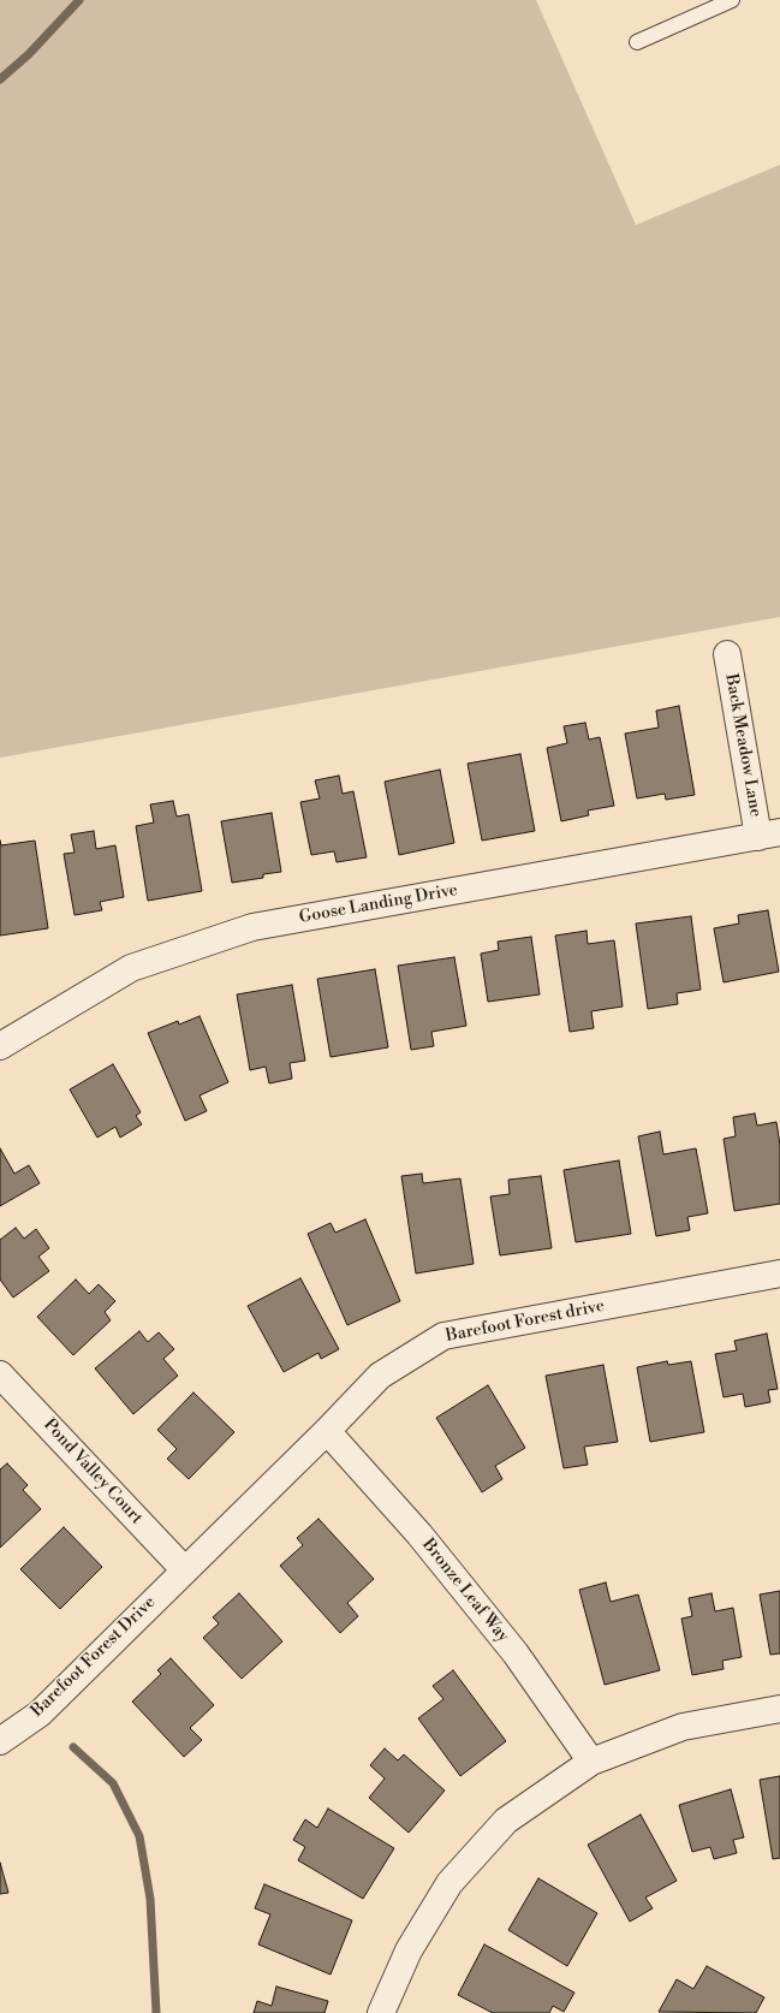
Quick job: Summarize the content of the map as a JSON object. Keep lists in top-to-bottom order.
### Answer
{
  "streets": {
    "street": [
      "Back Meadow Lane",
      "Goose Landing Drive",
      "Barefoot Forest drive",
      "Pond Valley Court",
      "Bronze Leaf Way",
      "Barefoot Forest Drive"
    ]
  },
  "crossings": [
    ["Back Meadow Lane", "Goose Landing Drive"],
    ["Barefoot Forest drive", "Pond Valley Court"],
    ["Barefoot Forest drive", "Bronze Leaf Way"],
    ["Barefoot Forest drive", "Barefoot Forest Drive"],
    ["Pond Valley Court", "Barefoot Forest Drive"]
  ]
}
